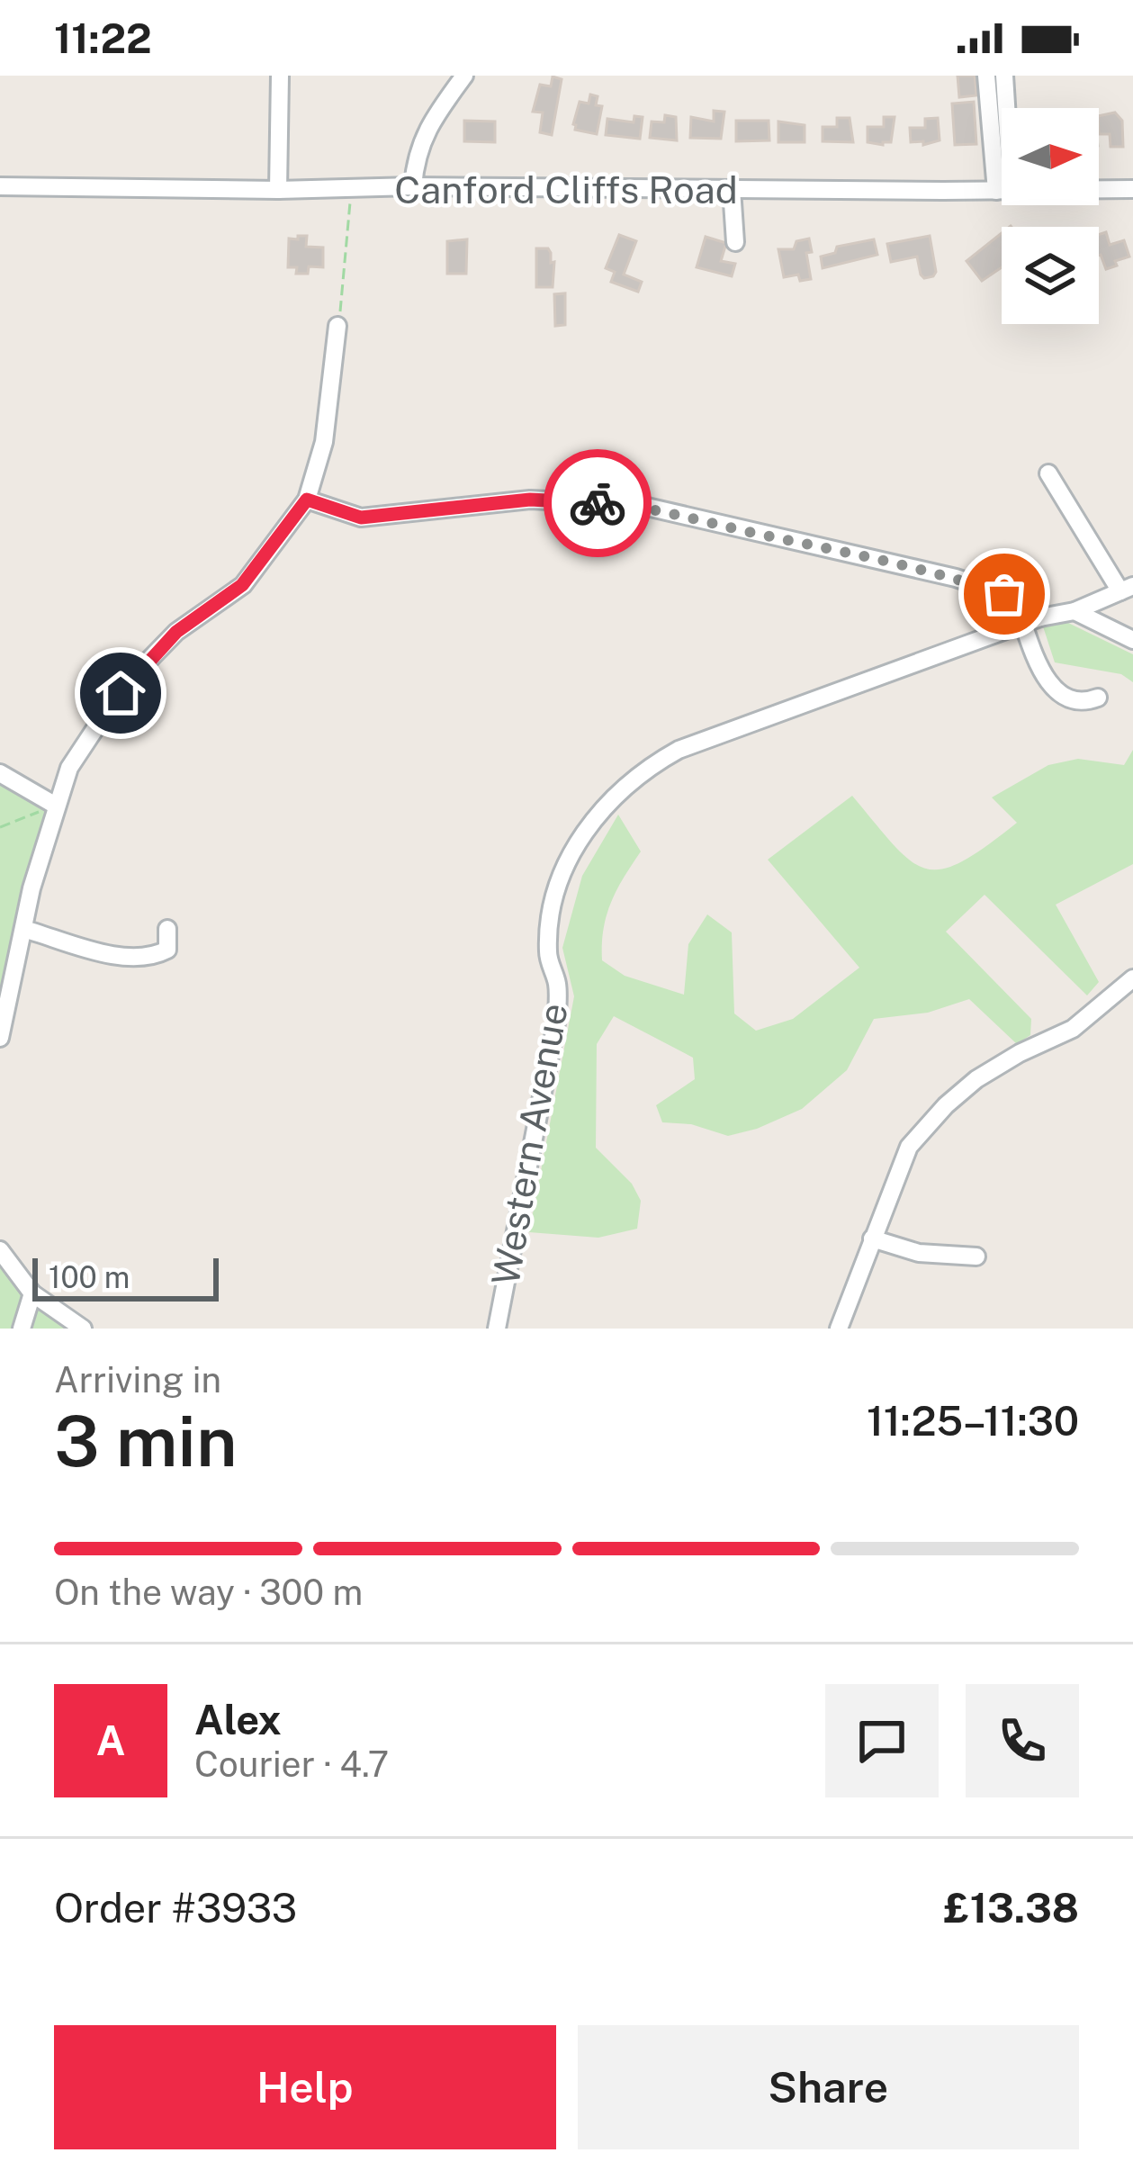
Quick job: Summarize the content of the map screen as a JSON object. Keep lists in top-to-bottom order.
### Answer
{
  "streets": {
    "street": ["Canford Cliffs Road", "Western Avenue"]
  },
  "scale_bar": "100 m",
  "north": "right",
  "page": {
    "status": "11:22",
    "scale": "100 m",
    "heading": ["3 min", "Arriving in", "11:25–11:30"],
    "panel": [
      "Alex",
      "Courier · 4.7",
      "Order #3933",
      "£13.38"
    ],
    "bar": "On the way · 300 m",
    "round": "A",
    "buttons": ["Help", "Share"]
  }
}
